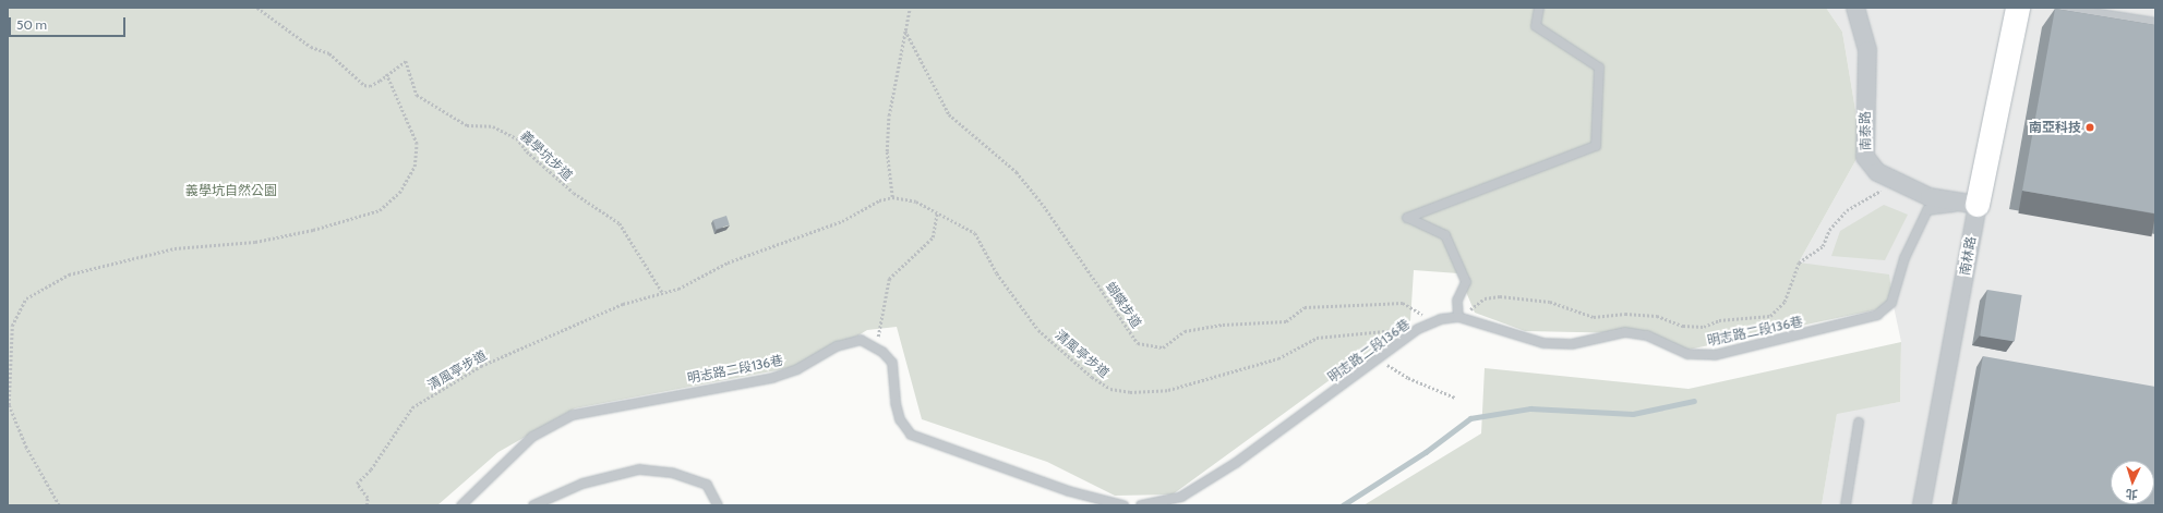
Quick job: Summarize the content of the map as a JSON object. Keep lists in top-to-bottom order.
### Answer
{
  "streets": {
    "street": ["南泰路", "南林路"],
    "lane": ["明志路二段136巷"],
    "path": ["義學坑步道", "蝴蝶步道", "清風亭步道"]
  },
  "crossings": [
    ["南泰路", "南林路"],
    ["南泰路", "明志路二段136巷"],
    ["義學坑步道", "清風亭步道"],
    ["南林路", "明志路二段136巷"],
    ["蝴蝶步道", "明志路二段136巷"],
    ["明志路二段136巷", "清風亭步道"]
  ],
  "parks": ["義學坑自然公園"],
  "places": ["南亞科技"],
  "scale_bar": "50 m",
  "north": "bottom"
}
